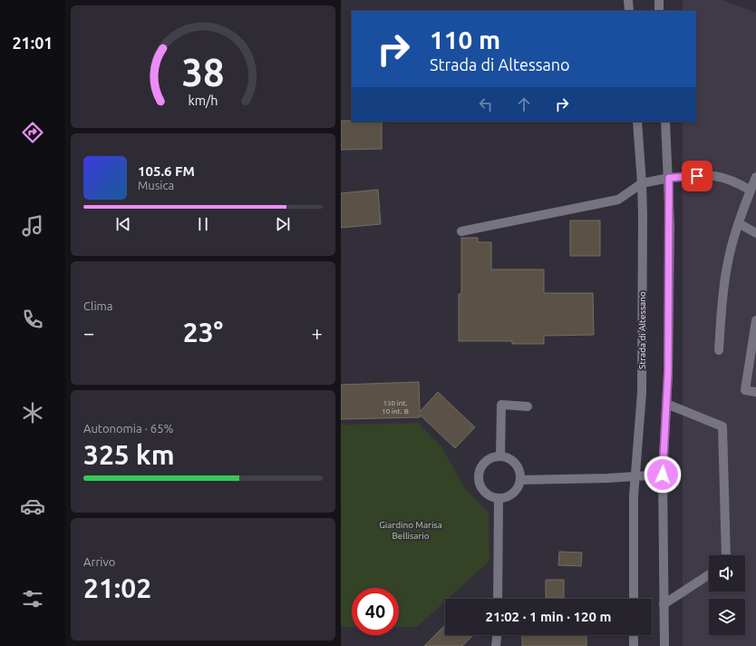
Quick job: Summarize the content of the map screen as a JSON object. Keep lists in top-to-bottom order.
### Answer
{
  "streets": {
    "street": ["Strada di Altessano"]
  },
  "parks": ["Giardino Marisa Bellisario"],
  "house_numbers": ["130 int. 10 int. B"],
  "page": {
    "tabs": "21:01",
    "turn": ["110 m", "Strada di Altessano"],
    "song": ["105.6 FM", "Musica"],
    "tile": [
      "Clima",
      ["Autonomia · 65%", "325 km"],
      ["Arrivo", "21:02"]
    ],
    "heat": ["−", "23°", "+"],
    "limit": "40",
    "trip": "21:02 · 1 min · 120 m",
    "gauge": ["38", "km/h"]
  }
}
